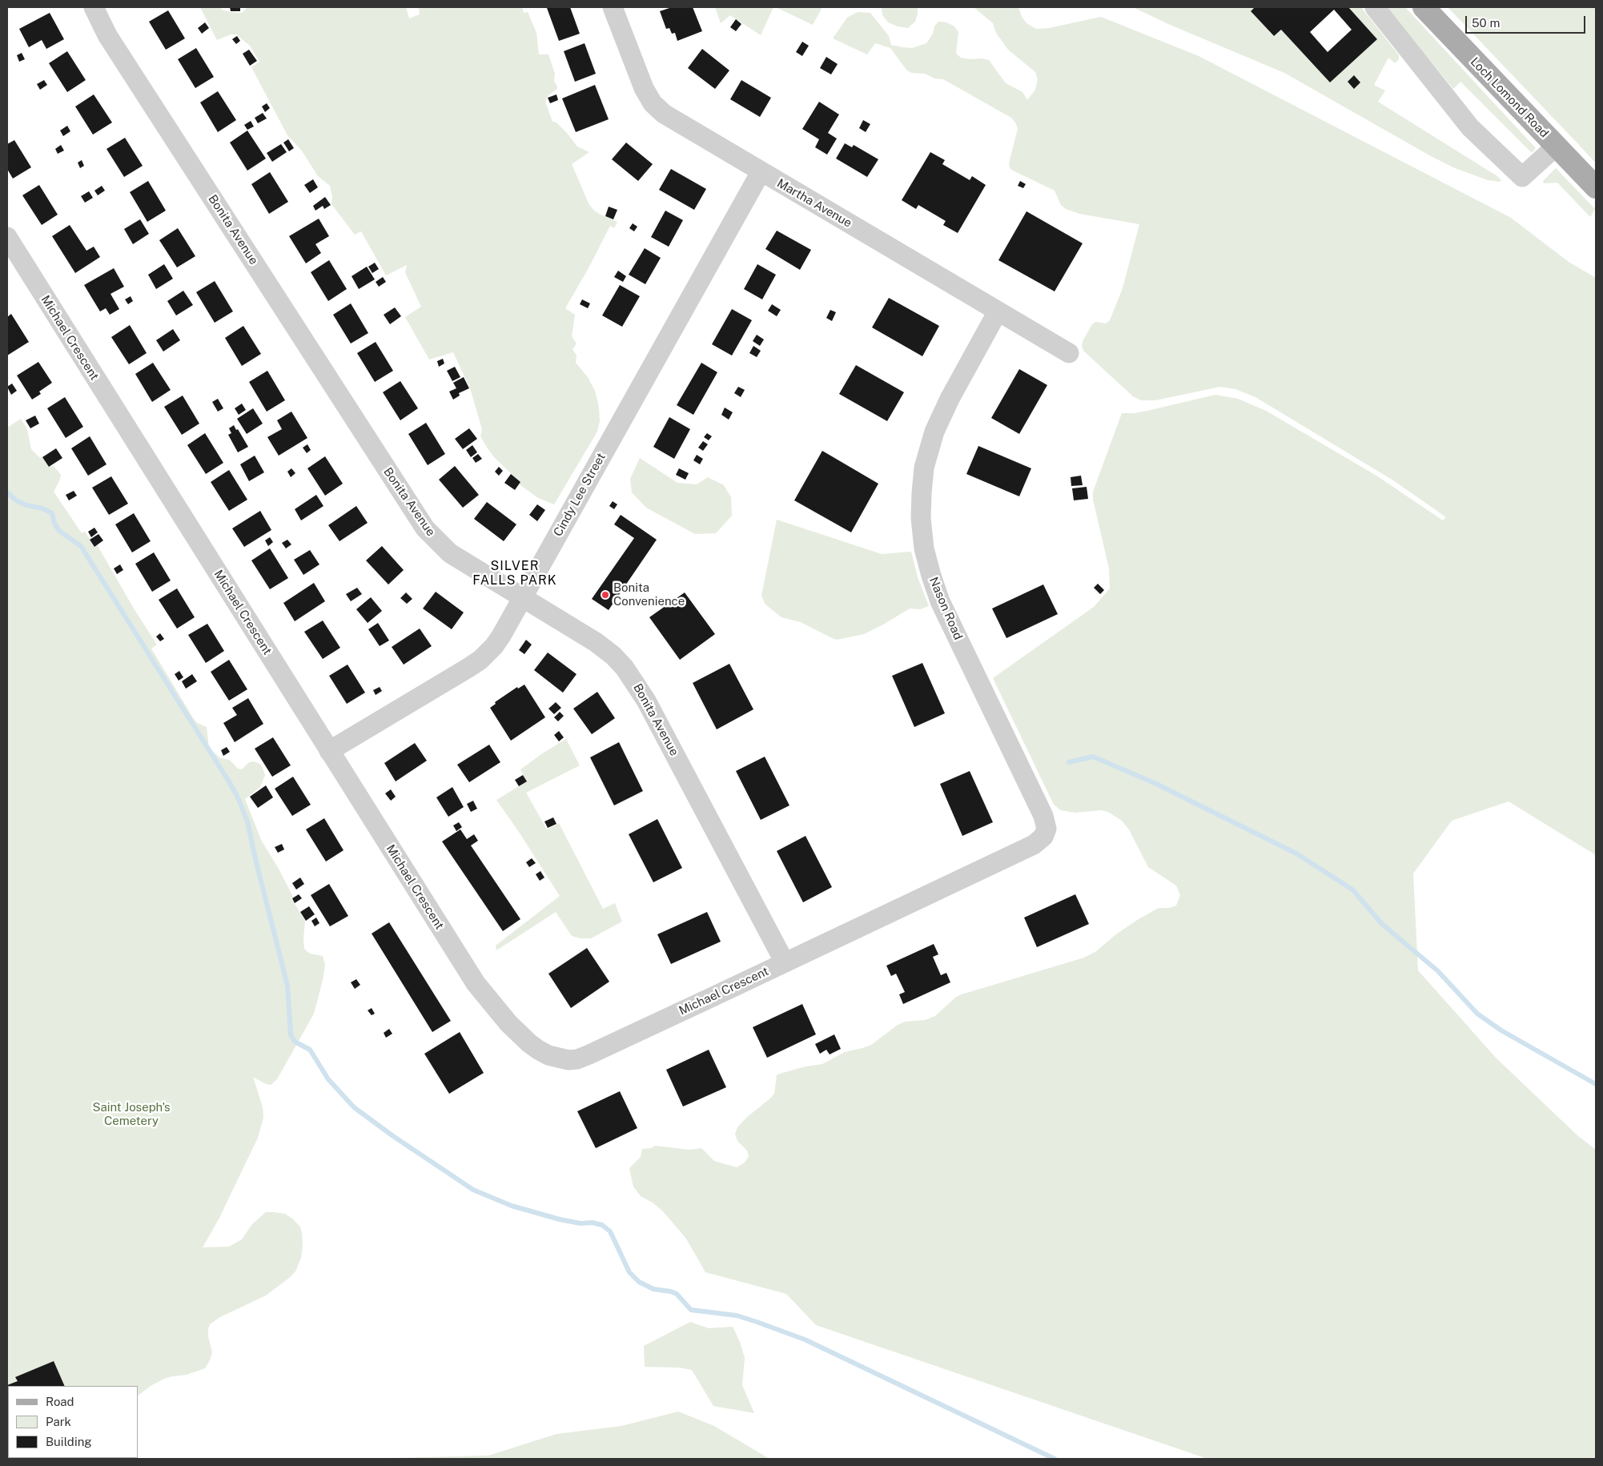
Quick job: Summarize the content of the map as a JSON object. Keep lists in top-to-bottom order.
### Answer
{
  "streets": {
    "main road": ["Loch Lomond Road"],
    "street": [
      "Martha Avenue",
      "Bonita Avenue",
      "Michael Crescent",
      "Cindy Lee Street",
      "Nason Road"
    ]
  },
  "crossings": [
    ["Martha Avenue", "Cindy Lee Street"],
    ["Martha Avenue", "Nason Road"],
    ["Bonita Avenue", "Michael Crescent"],
    ["Bonita Avenue", "Cindy Lee Street"],
    ["Michael Crescent", "Cindy Lee Street"],
    ["Michael Crescent", "Nason Road"]
  ],
  "districts": ["SILVER FALLS PARK"],
  "parks": ["Saint Joseph's Cemetery"],
  "places": ["Bonita Convenience"],
  "legend": ["Road", "Park", "Building"],
  "scale_bar": "50 m"
}
